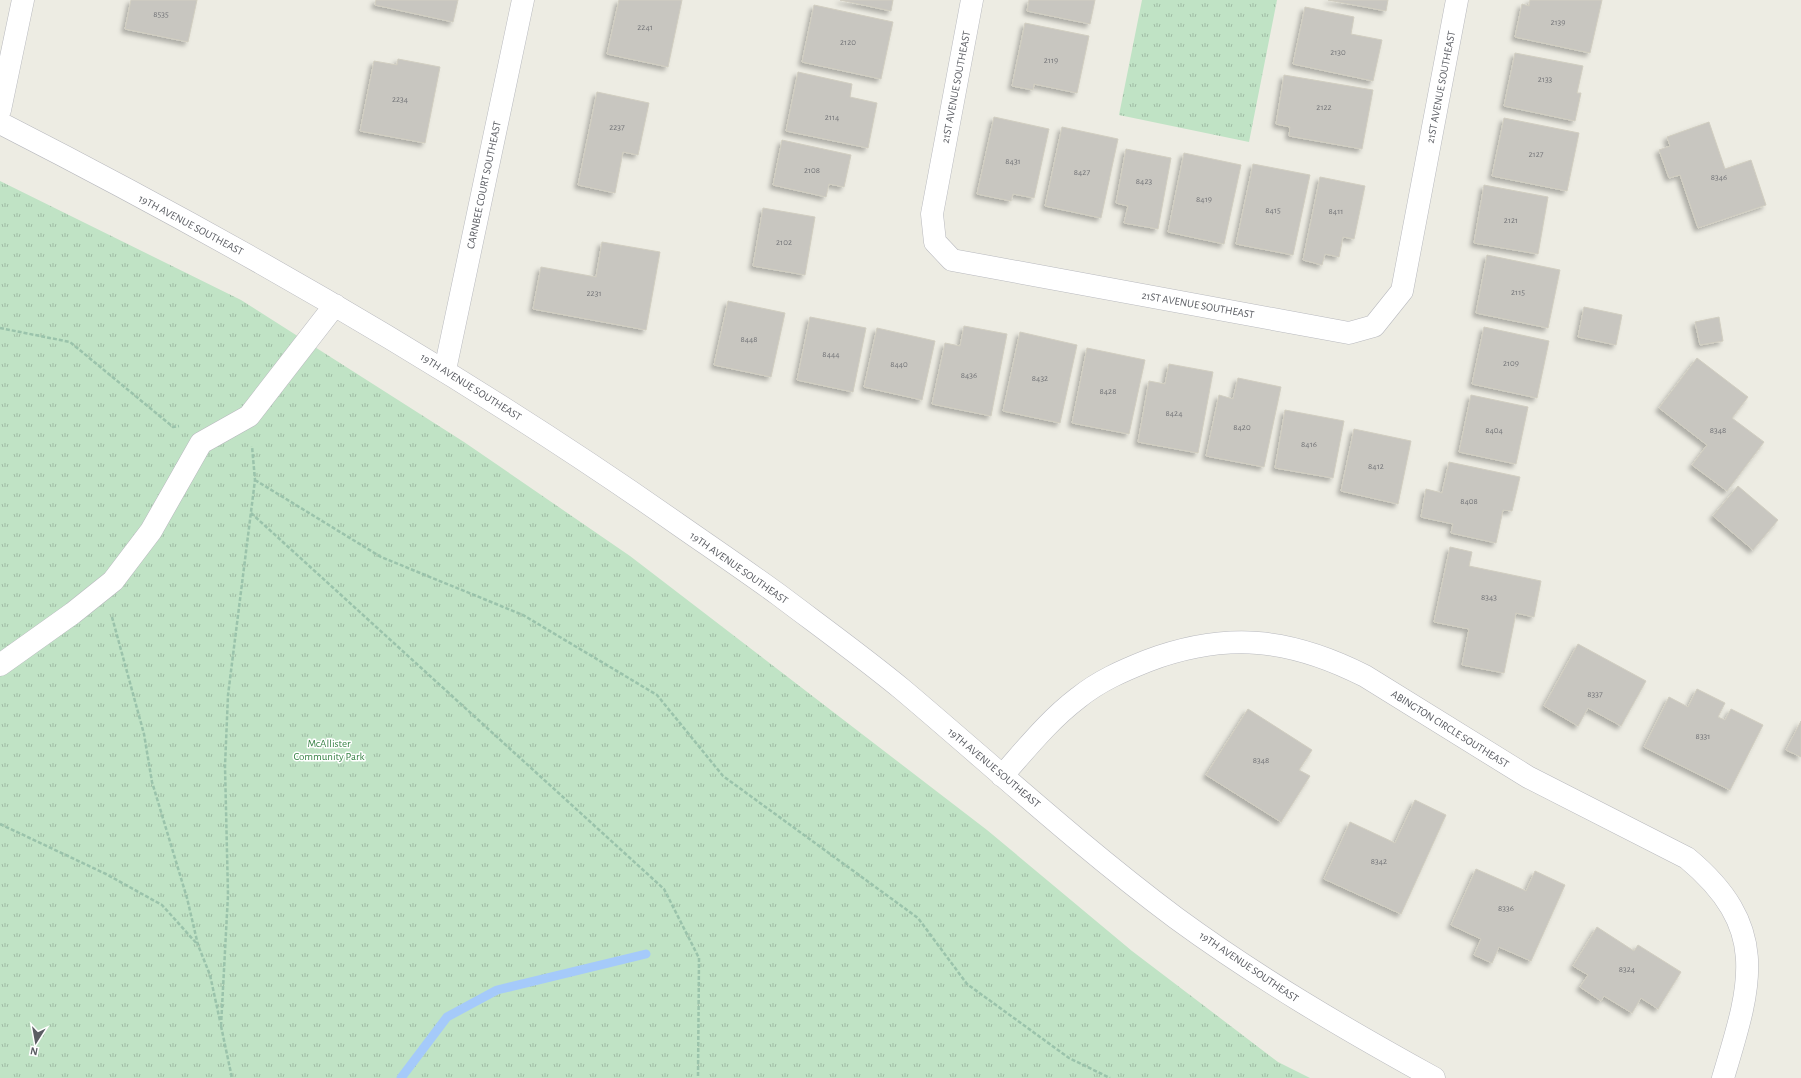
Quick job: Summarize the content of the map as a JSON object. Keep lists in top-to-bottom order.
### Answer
{
  "streets": {
    "street": [
      "21ST AVENUE SOUTHEAST",
      "CARNBEE COURT SOUTHEAST",
      "19TH AVENUE SOUTHEAST",
      "ABINGTON CIRCLE SOUTHEAST"
    ]
  },
  "crossings": [
    ["CARNBEE COURT SOUTHEAST", "19TH AVENUE SOUTHEAST"],
    ["19TH AVENUE SOUTHEAST", "ABINGTON CIRCLE SOUTHEAST"]
  ],
  "parks": ["McAllister Community Park"],
  "house_numbers": [
    "8535",
    "2139",
    "2241",
    "2120",
    "2130",
    "2119",
    "2133",
    "2234",
    "2122",
    "2114",
    "2237",
    "2127",
    "8431",
    "2108",
    "8427",
    "8346",
    "8423",
    "8419",
    "8415",
    "8411",
    "2121",
    "2102",
    "2115",
    "2231",
    "8448",
    "8444",
    "2109",
    "8440",
    "8436",
    "8432",
    "8428",
    "8424",
    "8420",
    "8404",
    "8348",
    "8416",
    "8412",
    "8408",
    "8343",
    "8337",
    "8331",
    "8348",
    "8342",
    "8336",
    "8324"
  ],
  "north": "bottom"
}
